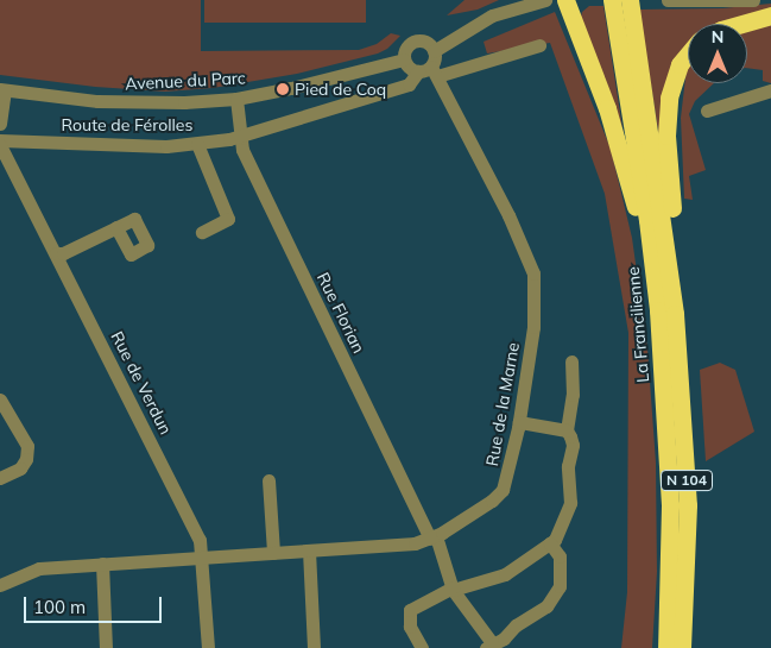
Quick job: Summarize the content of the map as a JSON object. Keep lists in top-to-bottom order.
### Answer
{
  "streets": {
    "highway": ["La Francilienne", "N 104"],
    "street": [
      "Avenue du Parc",
      "Route de Férolles",
      "Rue Florian",
      "Rue de Verdun",
      "Rue de la Marne"
    ]
  },
  "crossings": [
    ["Avenue du Parc", "Route de Férolles"],
    ["Avenue du Parc", "Rue Florian"],
    ["Avenue du Parc", "Rue de la Marne"],
    ["Route de Férolles", "Rue Florian"],
    ["Route de Férolles", "Rue de la Marne"],
    ["Rue Florian", "Rue de la Marne"],
    ["Rue de Verdun", "Rue de la Marne"]
  ],
  "places": ["Pied de Coq"],
  "scale_bar": "100 m",
  "north": "top"
}
